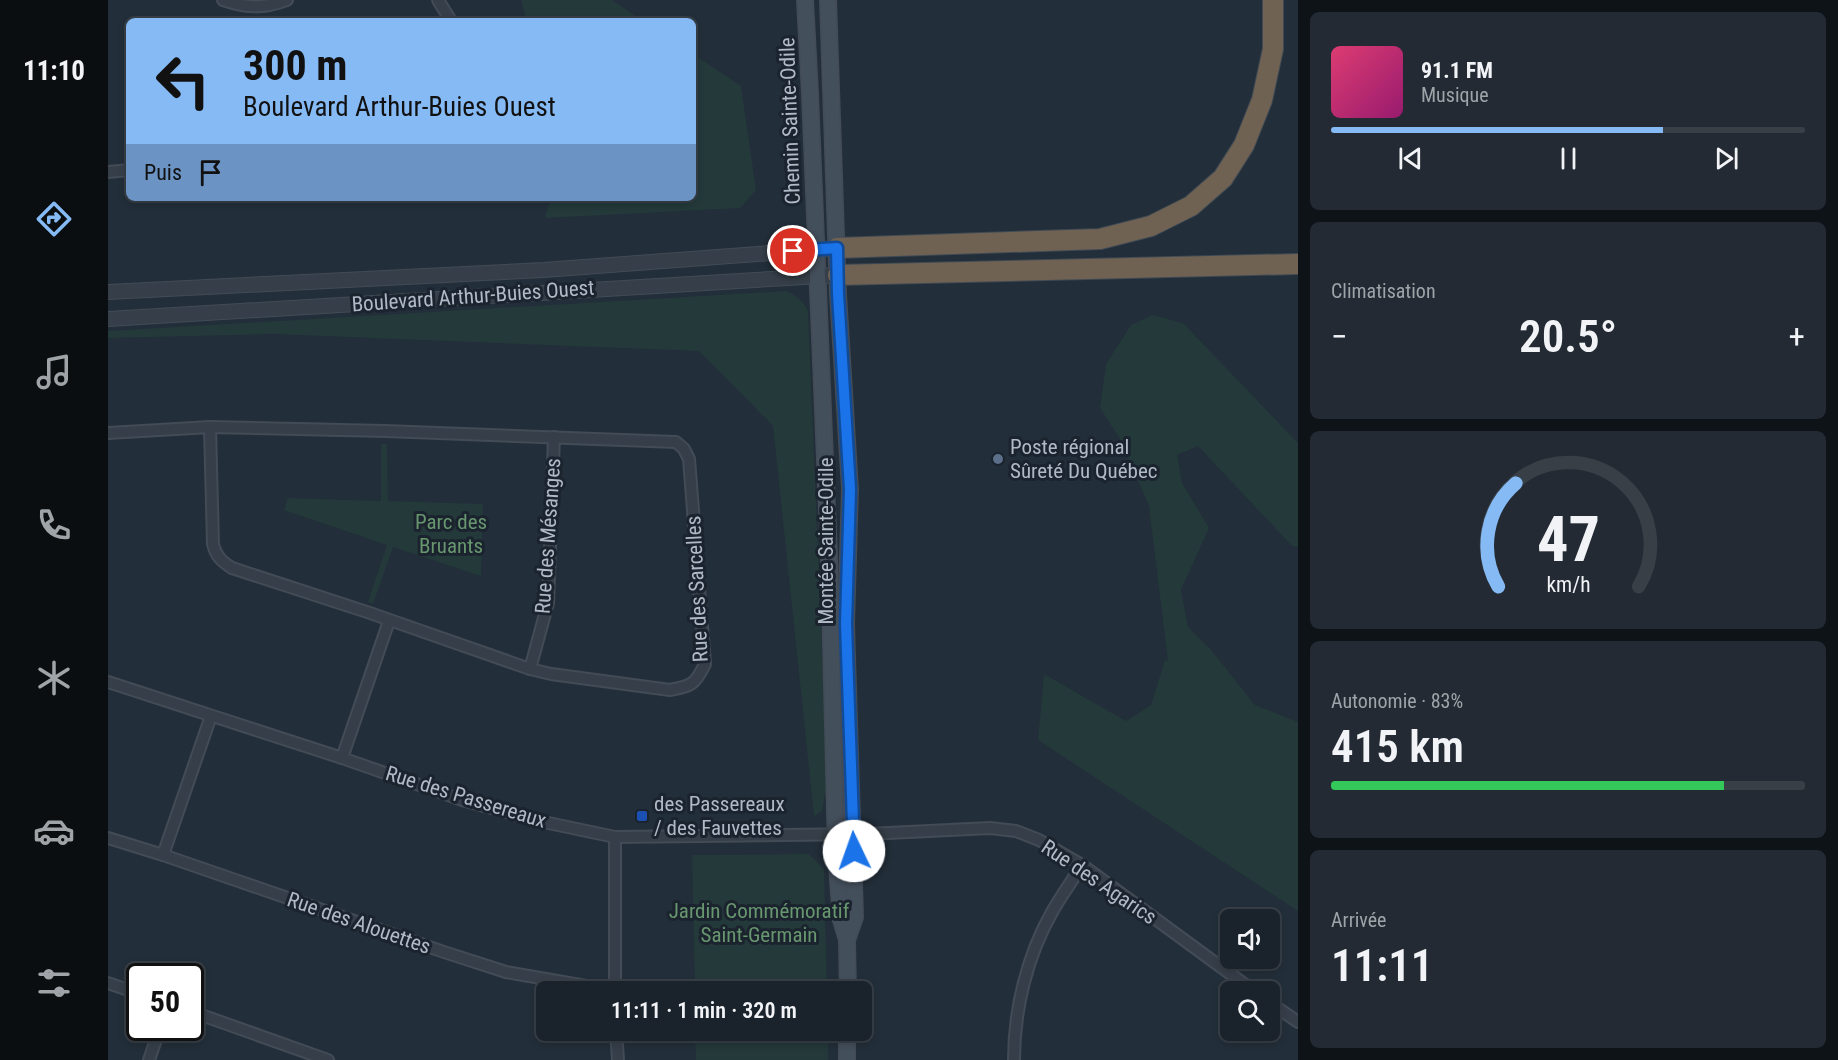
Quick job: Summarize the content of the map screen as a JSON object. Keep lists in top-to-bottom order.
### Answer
{
  "streets": {
    "main road": ["Chemin Sainte-Odile", "Montée Sainte-Odile"],
    "street": [
      "Boulevard Arthur-Buies Ouest",
      "Rue des Mésanges",
      "Rue des Sarcelles",
      "Rue des Passereaux",
      "Rue des Agarics",
      "Rue des Alouettes"
    ]
  },
  "crossings": [
    ["Chemin Sainte-Odile", "Boulevard Arthur-Buies Ouest"],
    ["Chemin Sainte-Odile", "Montée Sainte-Odile"],
    ["Boulevard Arthur-Buies Ouest", "Montée Sainte-Odile"],
    ["Rue des Mésanges", "Rue des Sarcelles"],
    ["Montée Sainte-Odile", "Rue des Passereaux"],
    ["Montée Sainte-Odile", "Rue des Agarics"],
    ["Rue des Passereaux", "Rue des Agarics"]
  ],
  "parks": ["Parc des Bruants", "Jardin Commémoratif Saint-Germain"],
  "places": {
    "other": ["Poste régional Sûreté Du Québec"],
    "transit": ["des Passereaux / des Fauvettes"]
  },
  "page": {
    "tabs": "11:10",
    "turn": ["300 m", "Boulevard Arthur-Buies Ouest"],
    "song": ["91.1 FM", "Musique"],
    "then": "Puis",
    "tile": [
      "Climatisation",
      ["Autonomie · 83%", "415 km"],
      ["Arrivée", "11:11"]
    ],
    "heat": ["−", "20.5°", "+"],
    "limit": "50",
    "trip": "11:11 · 1 min · 320 m",
    "gauge": ["47", "km/h"]
  }
}
